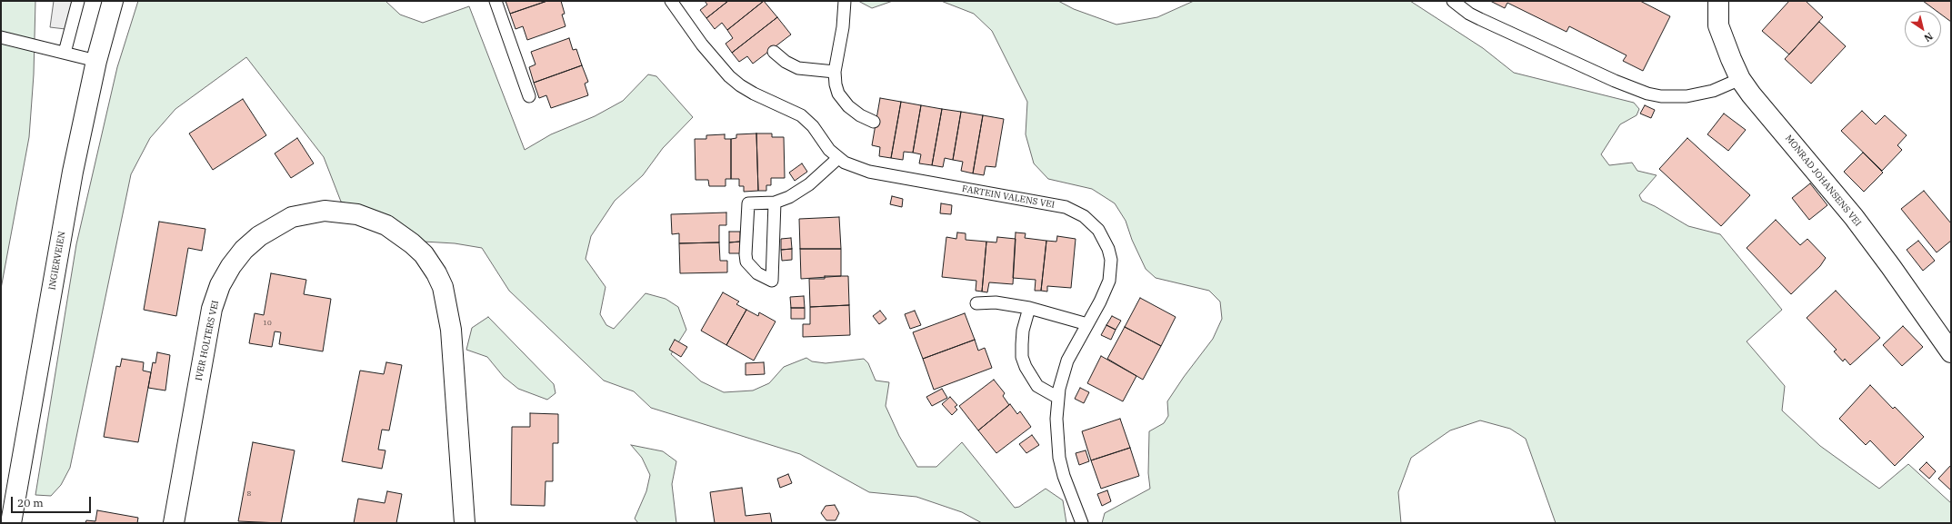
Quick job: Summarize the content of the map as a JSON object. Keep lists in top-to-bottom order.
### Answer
{
  "streets": {
    "street": ["MONRAD JOHANSENS VEI", "INGIERVEIEN", "IVER HOLTERS VEI"],
    "lane": ["FARTEIN VALENS VEI"]
  },
  "house_numbers": ["10", "8"],
  "scale_bar": "20 m",
  "north": "bottom right"
}
